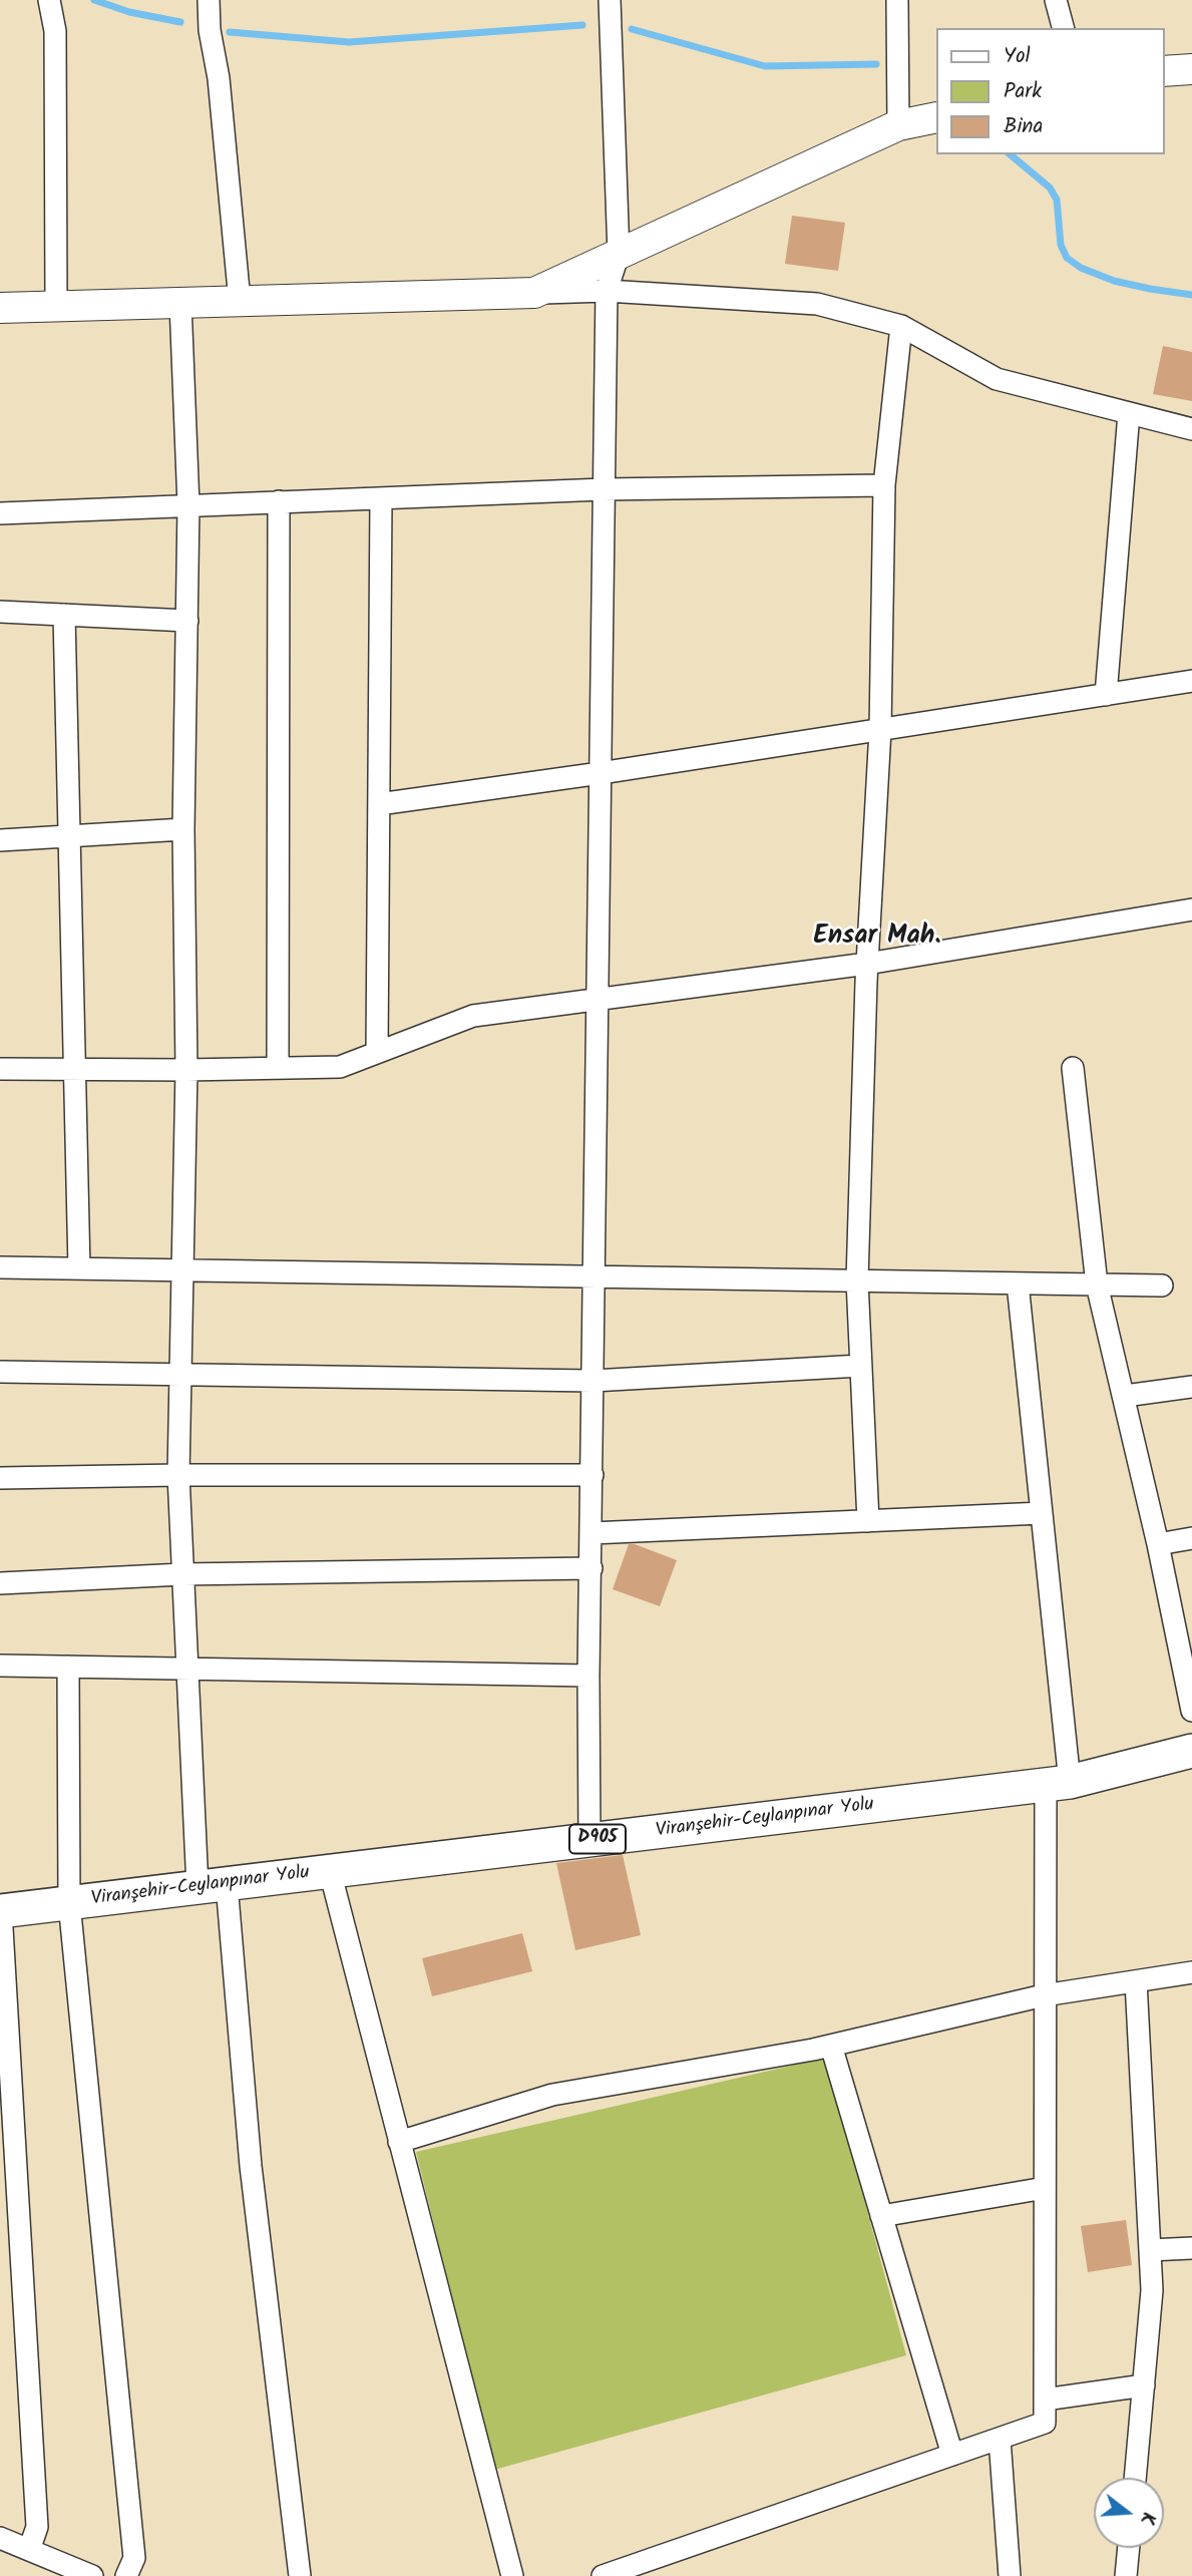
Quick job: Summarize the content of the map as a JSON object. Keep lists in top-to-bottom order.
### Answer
{
  "streets": {
    "main road": ["Viranşehir-Ceylanpınar Yolu", "D905"]
  },
  "districts": ["Ensar Mah."],
  "legend": ["Yol", "Park", "Bina"],
  "north": "right"
}
